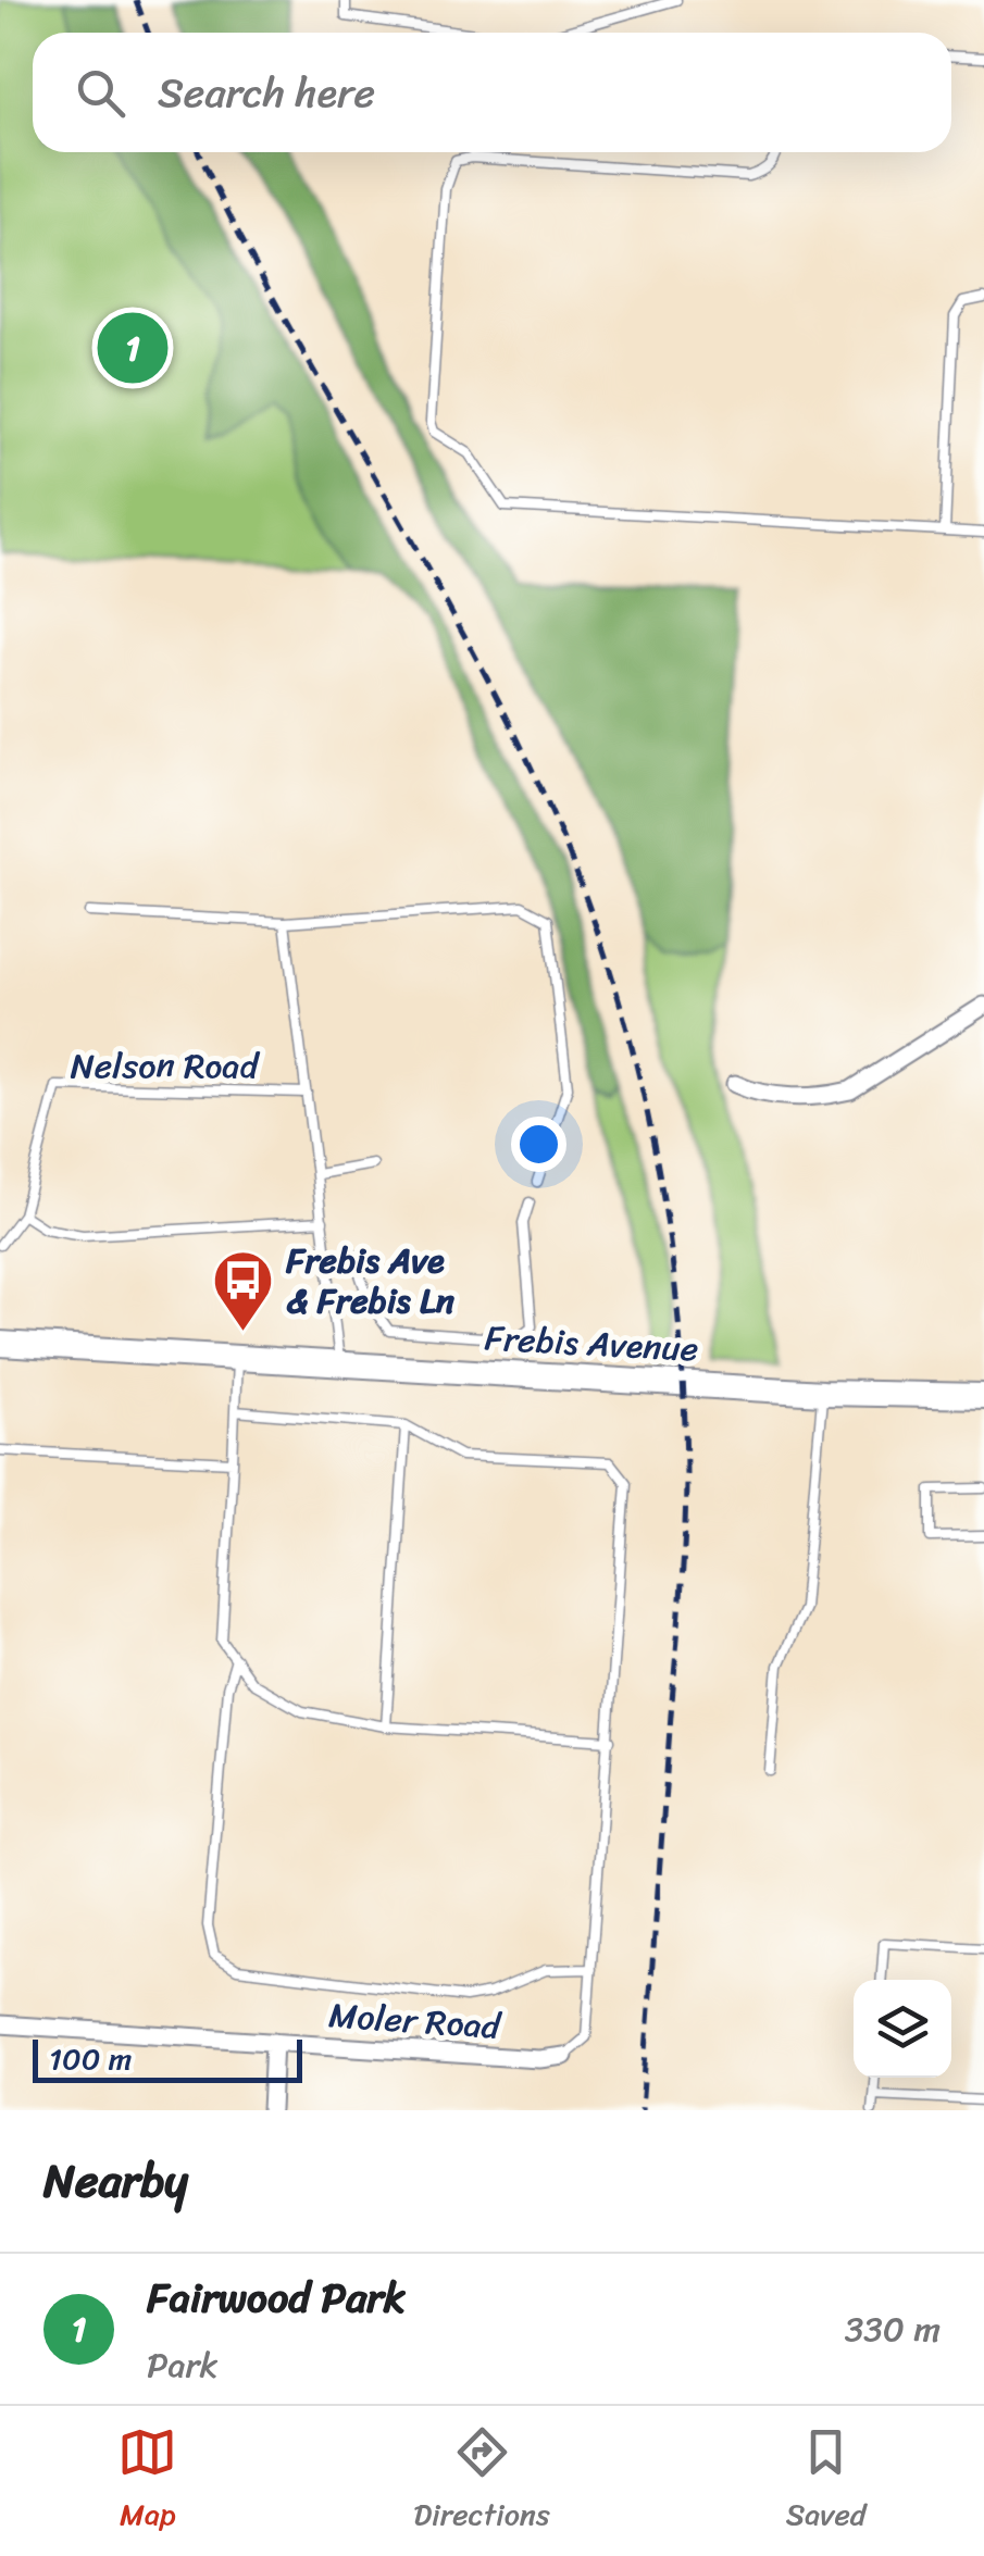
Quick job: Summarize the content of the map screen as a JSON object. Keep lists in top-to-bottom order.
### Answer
{
  "streets": {
    "main road": ["Frebis Avenue"],
    "street": ["Moler Road"],
    "lane": ["Nelson Road"]
  },
  "places": {
    "bus stop": ["Frebis Ave & Frebis Ln"]
  },
  "scale_bar": "100 m",
  "page": {
    "search": "Search here",
    "pins": "1",
    "scale": "100 m",
    "heading": "Nearby",
    "list": [
      {
        "mark": "1",
        "name": "Fairwood Park",
        "note": "Park",
        "value": "330 m"
      }
    ],
    "nav": ["Map", "Directions", "Saved"]
  }
}
